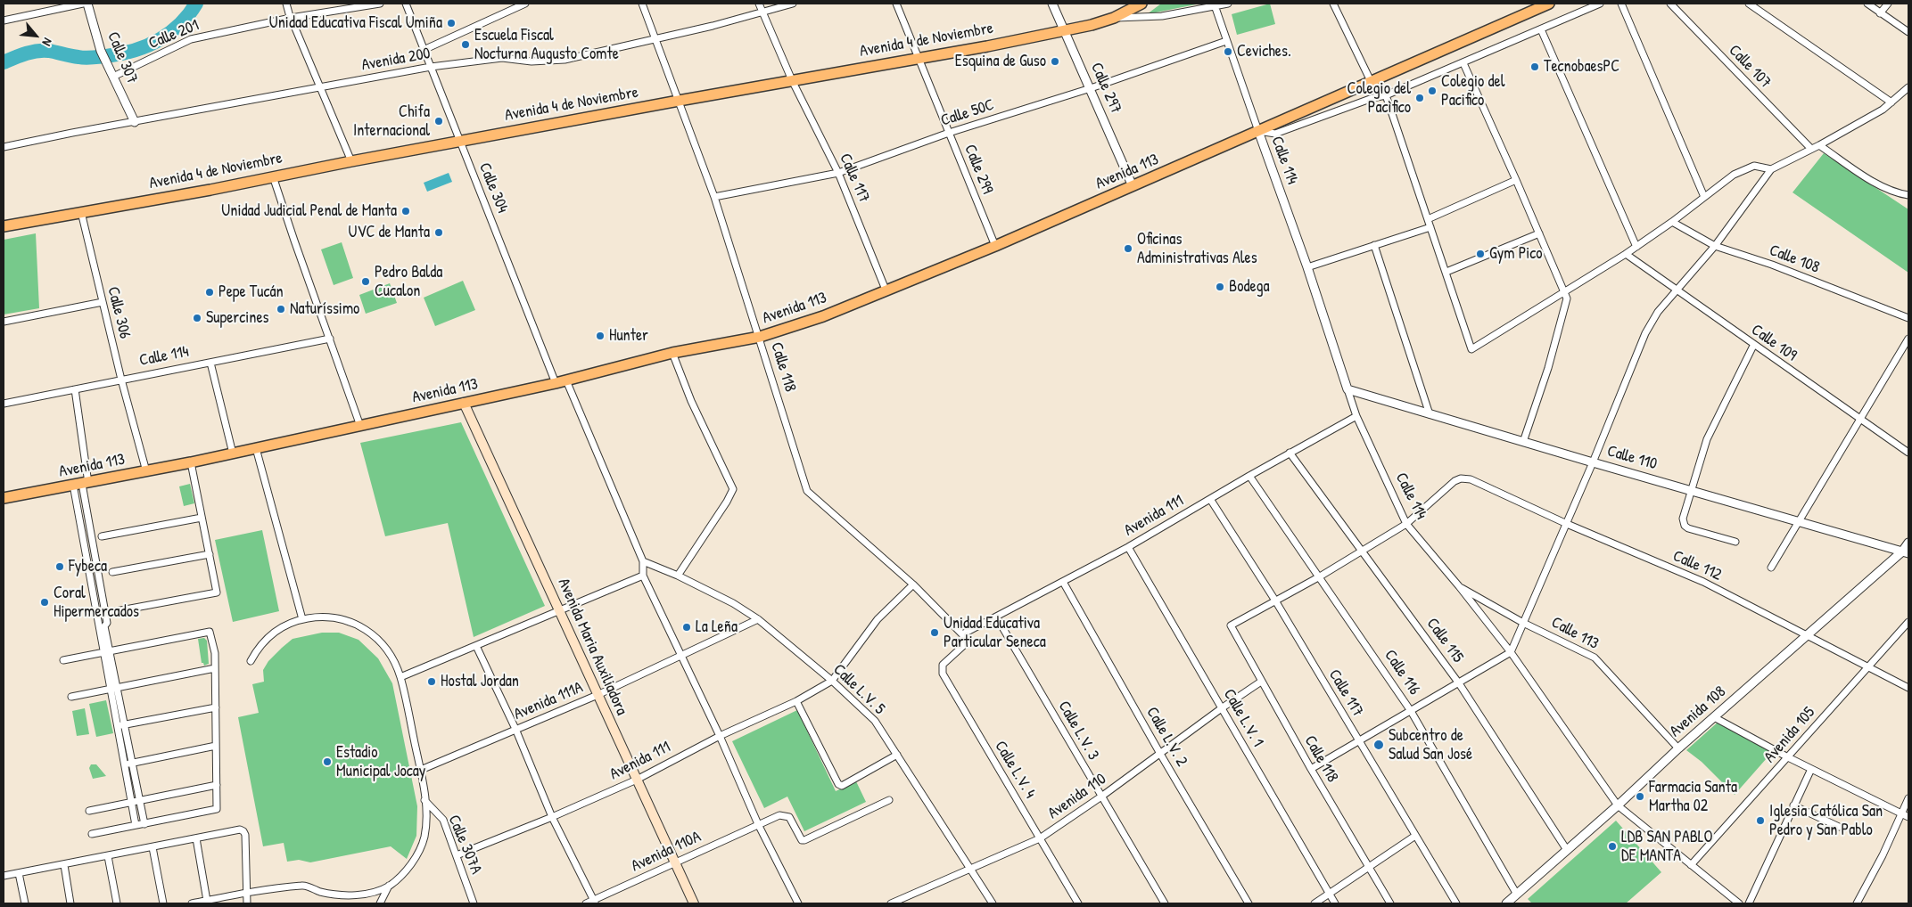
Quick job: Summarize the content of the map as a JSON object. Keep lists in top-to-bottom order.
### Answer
{
  "streets": {
    "main road": ["Avenida 4 de Noviembre", "Avenida 113", "Avenida Maria Auxiliadora"],
    "street": [
      "Calle 201",
      "Calle 307",
      "Avenida 200",
      "Calle 107",
      "Calle 297",
      "Calle 50C",
      "Calle 114",
      "Calle 299",
      "Calle 117",
      "Calle 304",
      "Calle 108",
      "Calle 306",
      "Calle 109",
      "Calle 118",
      "Calle 110",
      "Avenida 111",
      "Calle 112",
      "Calle 113",
      "Calle 115",
      "Calle 116",
      "Calle L.V. 5",
      "Avenida 111A",
      "Avenida 108",
      "Calle L.V. 1",
      "Calle L.V. 3",
      "Avenida 105",
      "Calle L.V. 2",
      "Calle L.V. 4",
      "Avenida 110",
      "Calle 307A",
      "Avenida 110A"
    ]
  },
  "crossings": [
    ["Calle 201", "Calle 307"],
    ["Avenida 4 de Noviembre", "Calle 297"],
    ["Avenida 4 de Noviembre", "Calle 299"],
    ["Avenida 4 de Noviembre", "Calle 117"],
    ["Avenida 4 de Noviembre", "Calle 304"],
    ["Avenida 4 de Noviembre", "Calle 306"],
    ["Avenida 4 de Noviembre", "Calle 118"],
    ["Calle 307", "Avenida 200"],
    ["Avenida 200", "Calle 117"],
    ["Avenida 200", "Calle 304"],
    ["Avenida 200", "Calle 118"],
    ["Calle 297", "Calle 50C"],
    ["Calle 297", "Avenida 113"],
    ["Calle 50C", "Calle 114"],
    ["Calle 50C", "Calle 299"],
    ["Calle 50C", "Calle 117"],
    ["Calle 50C", "Calle 118"],
    ["Calle 114", "Avenida 113"],
    ["Calle 114", "Calle 306"],
    ["Calle 114", "Calle 110"],
    ["Calle 114", "Avenida 111"],
    ["Calle 114", "Calle 112"],
    ["Calle 114", "Calle 113"],
    ["Calle 114", "Avenida 108"],
    ["Calle 114", "Avenida 105"],
    ["Calle 299", "Avenida 113"],
    ["Avenida 113", "Calle 117"],
    ["Avenida 113", "Calle 304"],
    ["Avenida 113", "Calle 306"],
    ["Avenida 113", "Calle 118"],
    ["Avenida 113", "Avenida Maria Auxiliadora"],
    ["Calle 117", "Calle 118"],
    ["Calle 117", "Avenida 111"],
    ["Calle 304", "Calle L.V. 5"],
    ["Calle 118", "Avenida 111"],
    ["Calle 118", "Calle L.V. 4"],
    ["Calle 118", "Avenida 110"],
    ["Calle 110", "Avenida 108"],
    ["Avenida 111", "Calle 115"],
    ["Avenida 111", "Avenida Maria Auxiliadora"],
    ["Avenida 111", "Calle 116"],
    ["Avenida 111", "Calle L.V. 5"],
    ["Avenida 111", "Calle L.V. 1"],
    ["Avenida 111", "Calle L.V. 3"],
    ["Avenida 111", "Calle L.V. 2"],
    ["Avenida 111", "Calle L.V. 4"],
    ["Avenida 111", "Calle 307A"],
    ["Calle 112", "Avenida 108"],
    ["Calle 112", "Avenida 105"],
    ["Calle 113", "Avenida 108"],
    ["Calle 115", "Avenida 108"],
    ["Avenida Maria Auxiliadora", "Avenida 111A"],
    ["Avenida Maria Auxiliadora", "Avenida 110A"],
    ["Calle 116", "Avenida 108"],
    ["Calle L.V. 5", "Avenida 111A"],
    ["Calle L.V. 5", "Avenida 110"],
    ["Calle L.V. 1", "Avenida 110"],
    ["Calle L.V. 3", "Avenida 110"],
    ["Calle L.V. 2", "Avenida 110"],
    ["Calle L.V. 4", "Avenida 110"]
  ],
  "places": [
    "Unidad Educativa Fiscal Umiña",
    "Escuela Fiscal Nocturna Augusto Comte",
    "Ceviches.",
    "Esquina de Guso",
    "TecnobaesPC",
    "Colegio del Pacifico",
    "Colegio del Pacìfico",
    "Chifa Internacional",
    "Unidad Judicial Penal de Manta",
    "UVC de Manta",
    "Oficinas Administrativas Ales",
    "Gym Pico",
    "Pedro Balda Cucalon",
    "Bodega",
    "Pepe Tucán",
    "Naturíssimo",
    "Supercines",
    "Hunter",
    "Fybeca",
    "Coral Hipermercados",
    "La Leña",
    "Unidad Educativa Particular Seneca",
    "Hostal Jordan",
    "Subcentro de Salud San José",
    "Estadio Municipal Jocay",
    "Farmacia Santa Martha 02",
    "Iglesia Católica San Pedro y San Pablo",
    "LDB SAN PABLO DE MANTA"
  ],
  "north": "bottom right"
}
